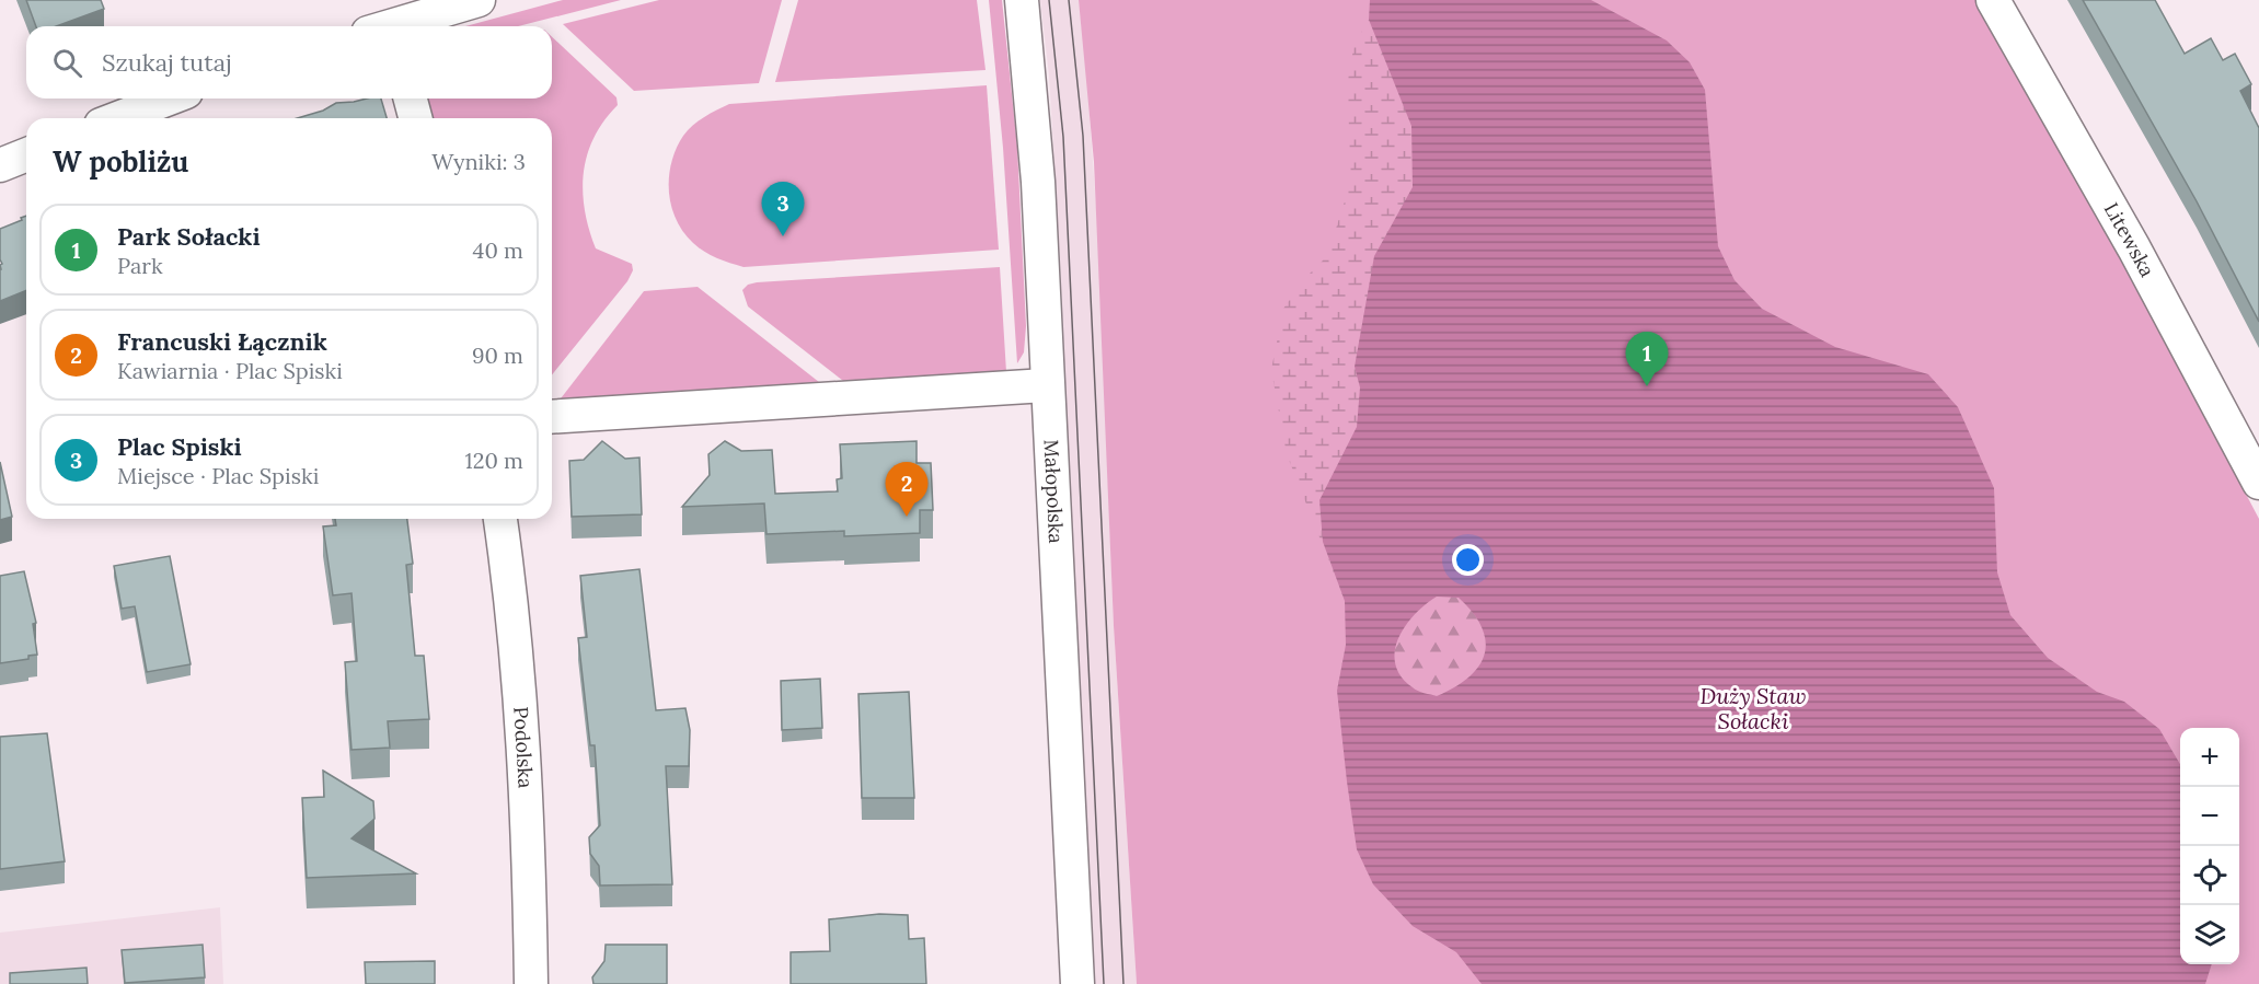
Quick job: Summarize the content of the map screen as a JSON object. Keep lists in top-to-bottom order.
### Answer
{
  "streets": {
    "street": ["Litewska", "Małopolska", "Podolska"]
  },
  "water": ["Duży Staw Sołacki"],
  "page": {
    "search": "Szukaj tutaj",
    "heading": ["W pobliżu", "Wyniki: 3"],
    "pins": ["3", "1", "2"],
    "list": [
      {
        "mark": "1",
        "name": "Park Sołacki",
        "note": "Park",
        "value": "40 m"
      },
      {
        "mark": "2",
        "name": "Francuski Łącznik",
        "note": "Kawiarnia · Plac Spiski",
        "value": "90 m"
      },
      {
        "mark": "3",
        "name": "Plac Spiski",
        "note": "Miejsce · Plac Spiski",
        "value": "120 m"
      }
    ],
    "map_buttons": ["+", "−"]
  }
}
